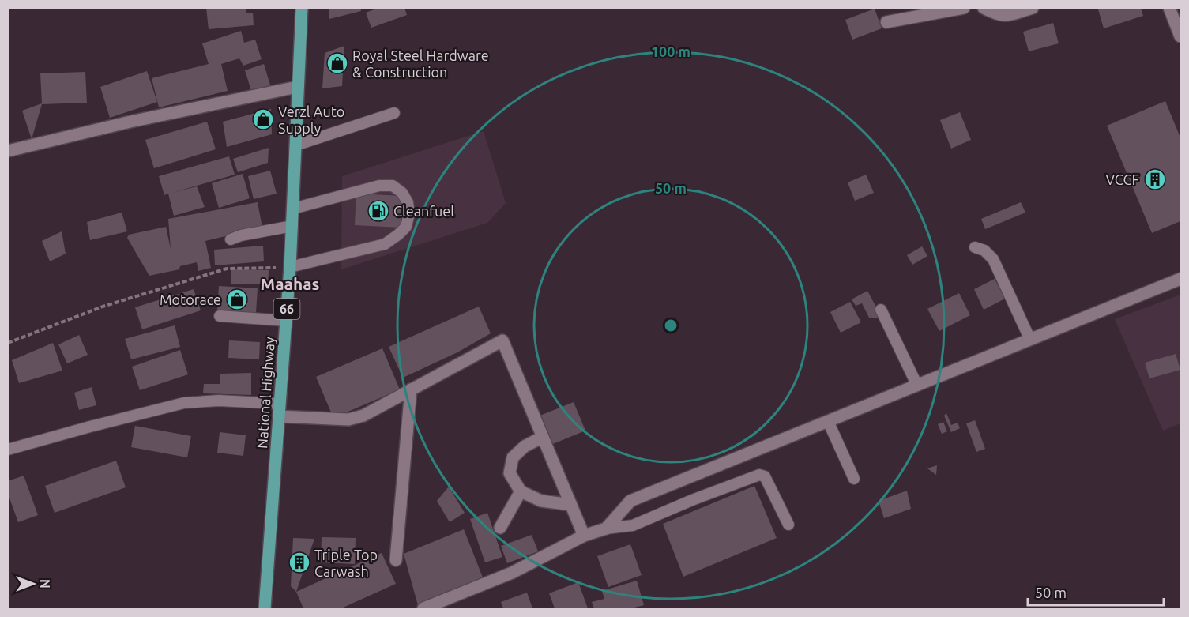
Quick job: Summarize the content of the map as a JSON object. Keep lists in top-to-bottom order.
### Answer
{
  "streets": {
    "main road": ["66", "National Highway"]
  },
  "districts": ["Maahas"],
  "places": {
    "shop": ["Royal Steel Hardware & Construction", "Verzl Auto Supply", "Motorace"],
    "building": ["VCCF", "Triple Top Carwash"],
    "fuel station": ["Cleanfuel"]
  },
  "scale_bar": "50 m",
  "north": "right",
  "rings": ["100 m", "50 m"]
}
